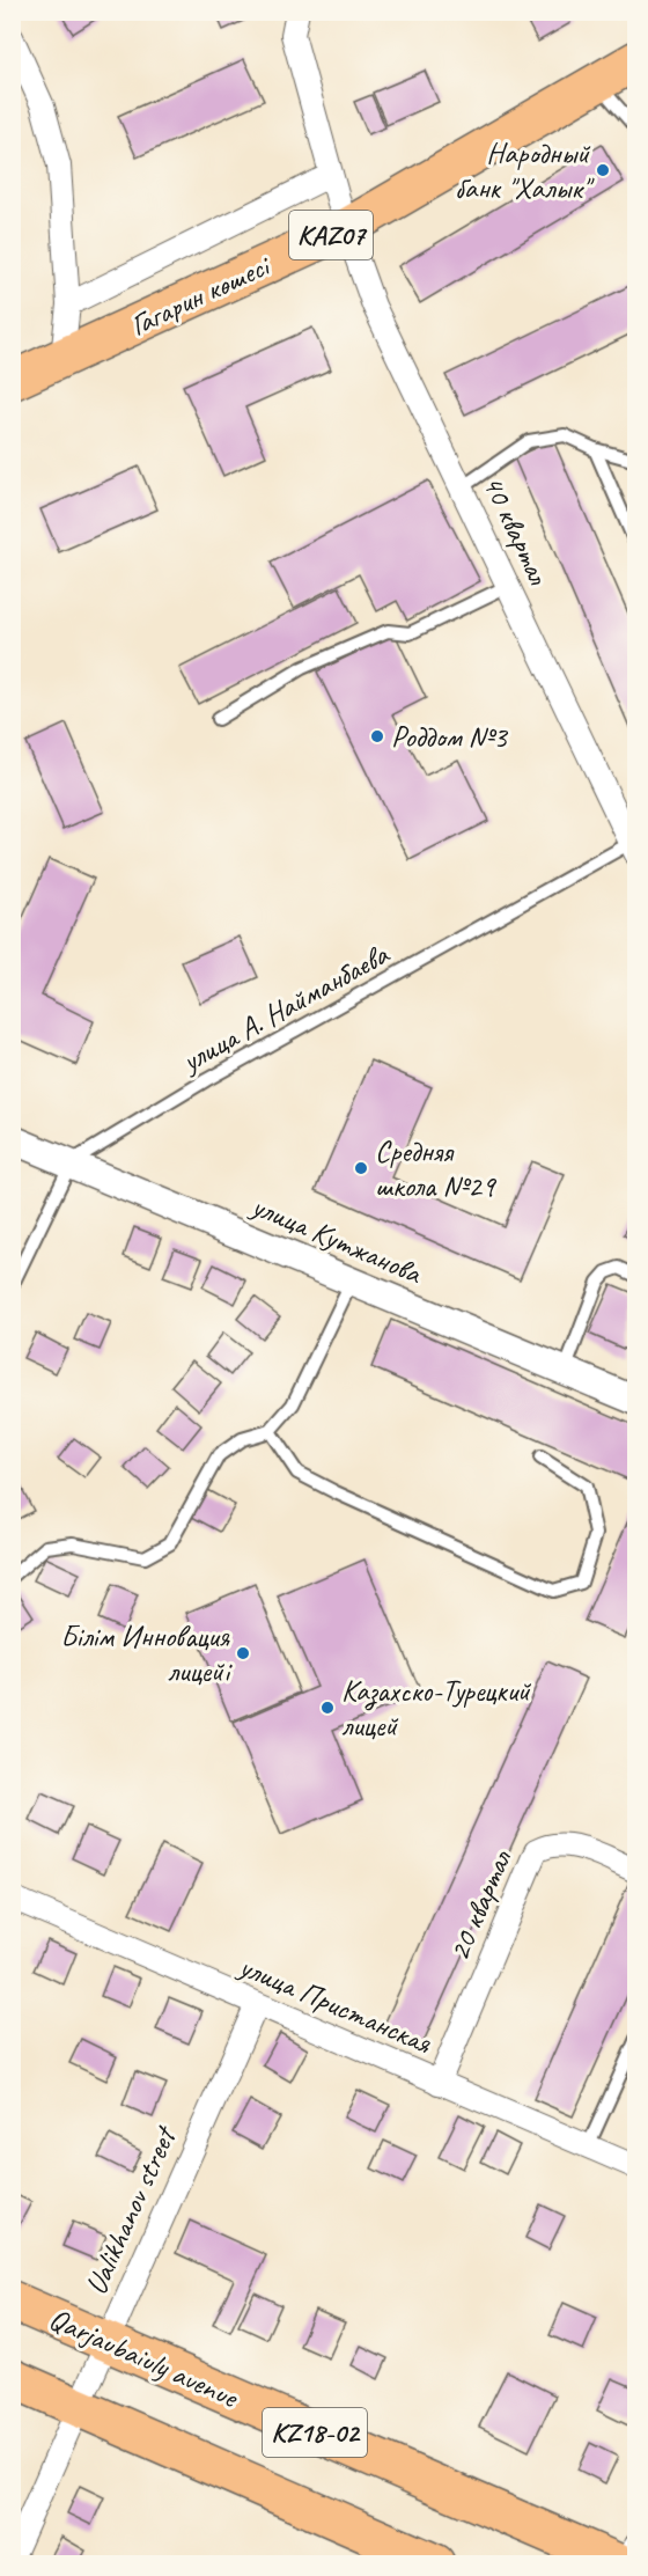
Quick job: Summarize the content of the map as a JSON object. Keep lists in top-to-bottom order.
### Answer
{
  "streets": {
    "highway": [
      "KAZ07",
      "Гагарин көшесі",
      "Qarjaubaiuly avenue",
      "KZ18-02"
    ],
    "street": [
      "40 квартал",
      "улица Кутжанова",
      "20 квартал",
      "улица Пристанская",
      "Ualikhanov street"
    ],
    "lane": ["улица А. Найманбаева"]
  },
  "crossings": [
    ["Гагарин көшесі", "40 квартал"],
    ["40 квартал", "улица А. Найманбаева"],
    ["улица А. Найманбаева", "улица Кутжанова"],
    ["20 квартал", "улица Пристанская"],
    ["улица Пристанская", "Ualikhanov street"],
    ["Ualikhanov street", "Qarjaubaiuly avenue"],
    ["Ualikhanov street", "KZ18-02"]
  ],
  "places": [
    "Народный банк \"Халык\"",
    "Роддом №3",
    "Средняя школа №29",
    "Білім Инновация лицейі",
    "Казахско-Турецкий лицей"
  ]
}
